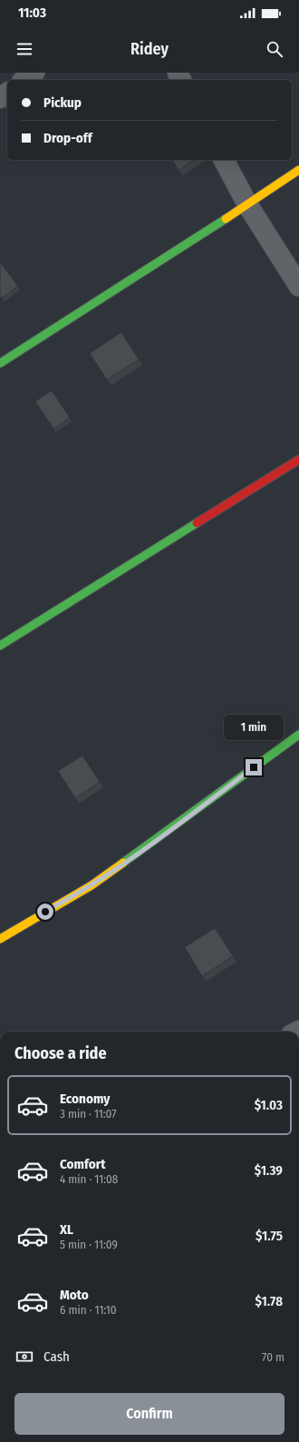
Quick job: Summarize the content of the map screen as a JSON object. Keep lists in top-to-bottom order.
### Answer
{
  "page": {
    "status": "11:03",
    "header": "Ridey",
    "banner": ["Pickup", "Drop-off"],
    "bubble": "1 min",
    "heading": "Choose a ride",
    "list": [
      {
        "name": "Economy",
        "note": "3 min · 11:07",
        "value": "$1.03"
      },
      {
        "name": "Comfort",
        "note": "4 min · 11:08",
        "value": "$1.39"
      },
      {
        "name": "XL",
        "note": "5 min · 11:09",
        "value": "$1.75"
      },
      {
        "name": "Moto",
        "note": "6 min · 11:10",
        "value": "$1.78"
      }
    ],
    "pay": ["Cash", "70 m"],
    "buttons": "Confirm"
  }
}
